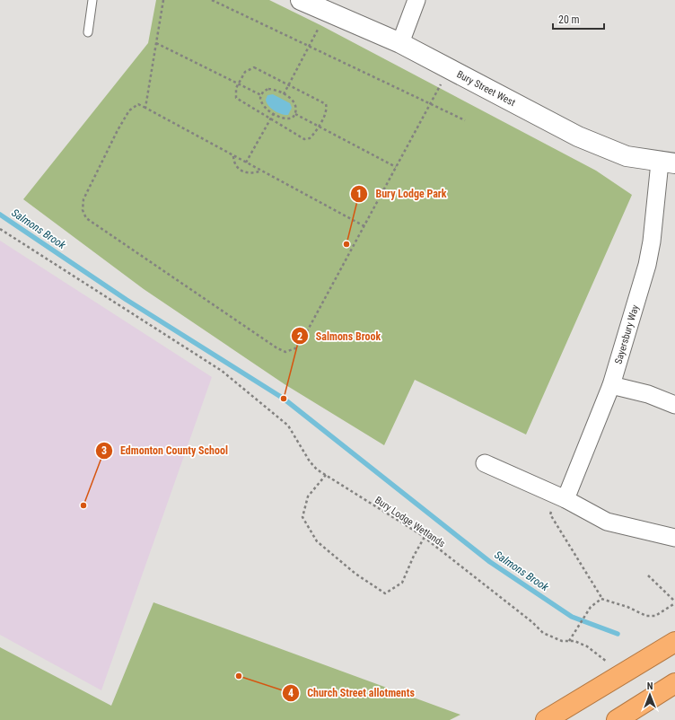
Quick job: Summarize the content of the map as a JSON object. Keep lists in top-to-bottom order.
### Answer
{
  "streets": {
    "street": ["Bury Street West", "Sayersbury Way"],
    "path": ["Bury Lodge Wetlands"]
  },
  "crossings": [
    ["Bury Street West", "Sayersbury Way"]
  ],
  "water": ["Salmons Brook"],
  "places": [
    "Bury Lodge Park",
    "Salmons Brook",
    "Edmonton County School",
    "Church Street allotments"
  ],
  "scale_bar": "20 m",
  "north": "top"
}
